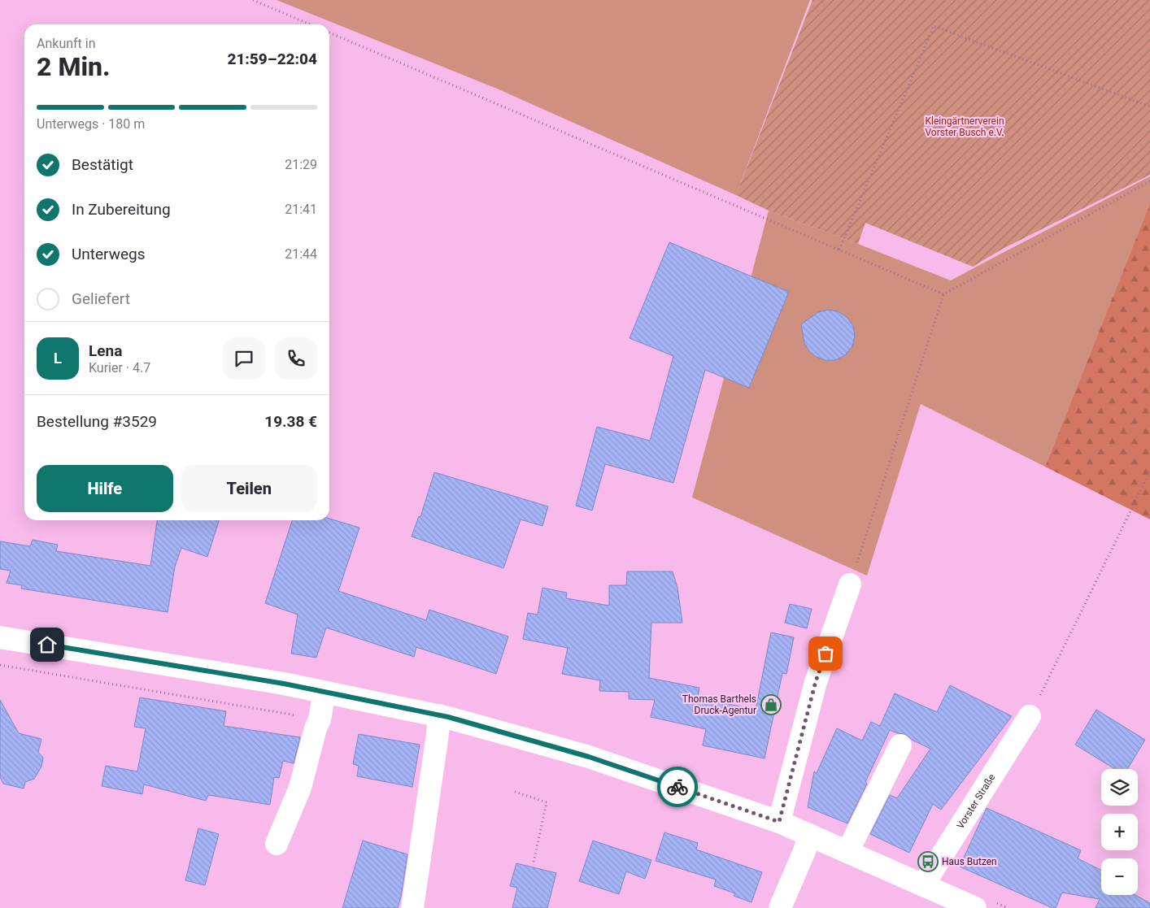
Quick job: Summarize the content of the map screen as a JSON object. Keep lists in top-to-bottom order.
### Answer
{
  "streets": {
    "main road": ["Vorster Straße"]
  },
  "parks": ["Kleingärtnerverein Vorster Busch e.V."],
  "places": {
    "shop": ["Thomas Barthels Druck-Agentur"],
    "bus stop": ["Haus Butzen"]
  },
  "page": {
    "heading": ["2 Min.", "Ankunft in", "21:59–22:04"],
    "panel": [
      "Lena",
      "Kurier · 4.7",
      "Bestellung #3529",
      "19.38 €"
    ],
    "bar": "Unterwegs · 180 m",
    "list": [
      ["Bestätigt", "21:29"],
      ["In Zubereitung", "21:41"],
      ["Unterwegs", "21:44"],
      "Geliefert"
    ],
    "round": "L",
    "buttons": ["Hilfe", "Teilen"],
    "map_buttons": ["+", "−"]
  }
}
